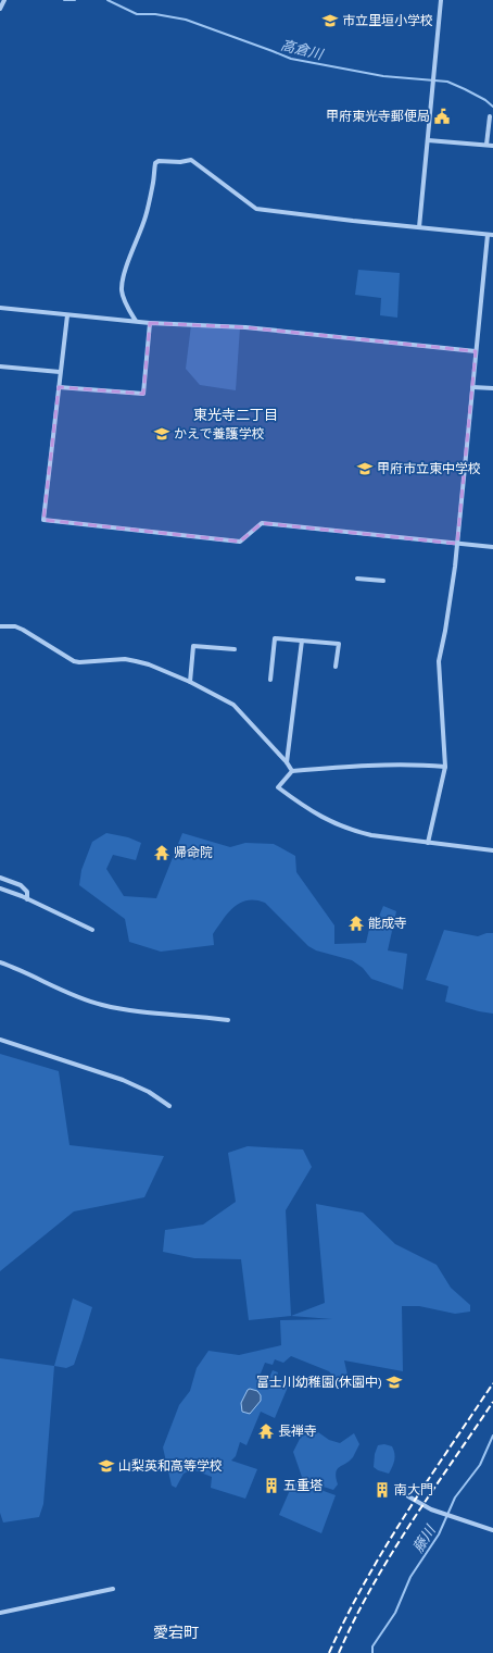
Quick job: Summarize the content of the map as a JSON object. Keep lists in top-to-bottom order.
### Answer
{
  "districts": ["東光寺二丁目", "愛宕町"],
  "water": ["高倉川", "藤川"],
  "places": {
    "school or university": [
      "市立里垣小学校",
      "かえで養護学校",
      "甲府市立東中学校",
      "富士川幼稚園(休園中)",
      "山梨英和高等学校"
    ],
    "public building": ["甲府東光寺郵便局"],
    "temple": ["帰命院", "能成寺", "長禅寺"],
    "building": ["五重塔", "南大門"]
  }
}
